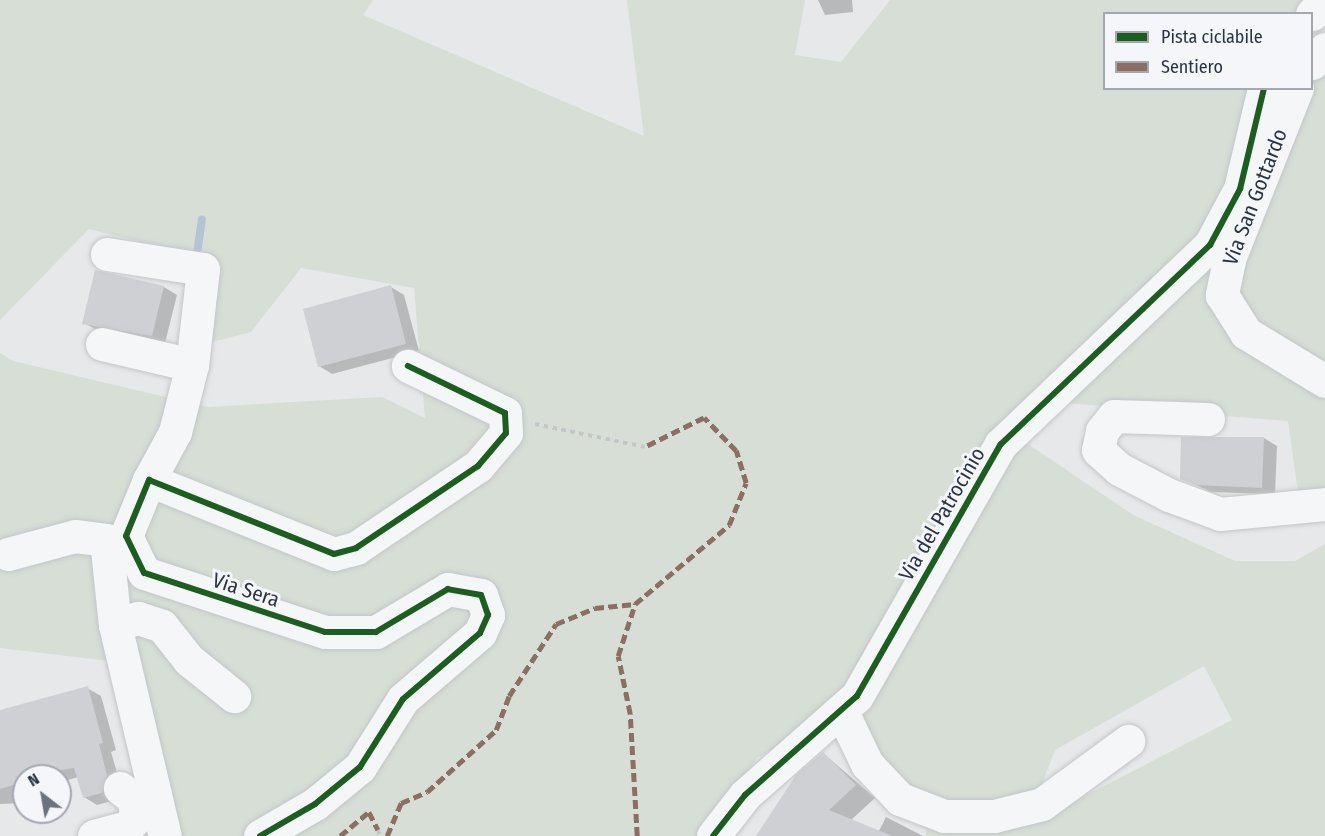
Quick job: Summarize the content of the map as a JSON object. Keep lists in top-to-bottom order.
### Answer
{
  "streets": {
    "street": ["Via San Gottardo", "Via del Patrocinio", "Via Sera"]
  },
  "legend": ["Pista ciclabile", "Sentiero"],
  "north": "top left"
}
